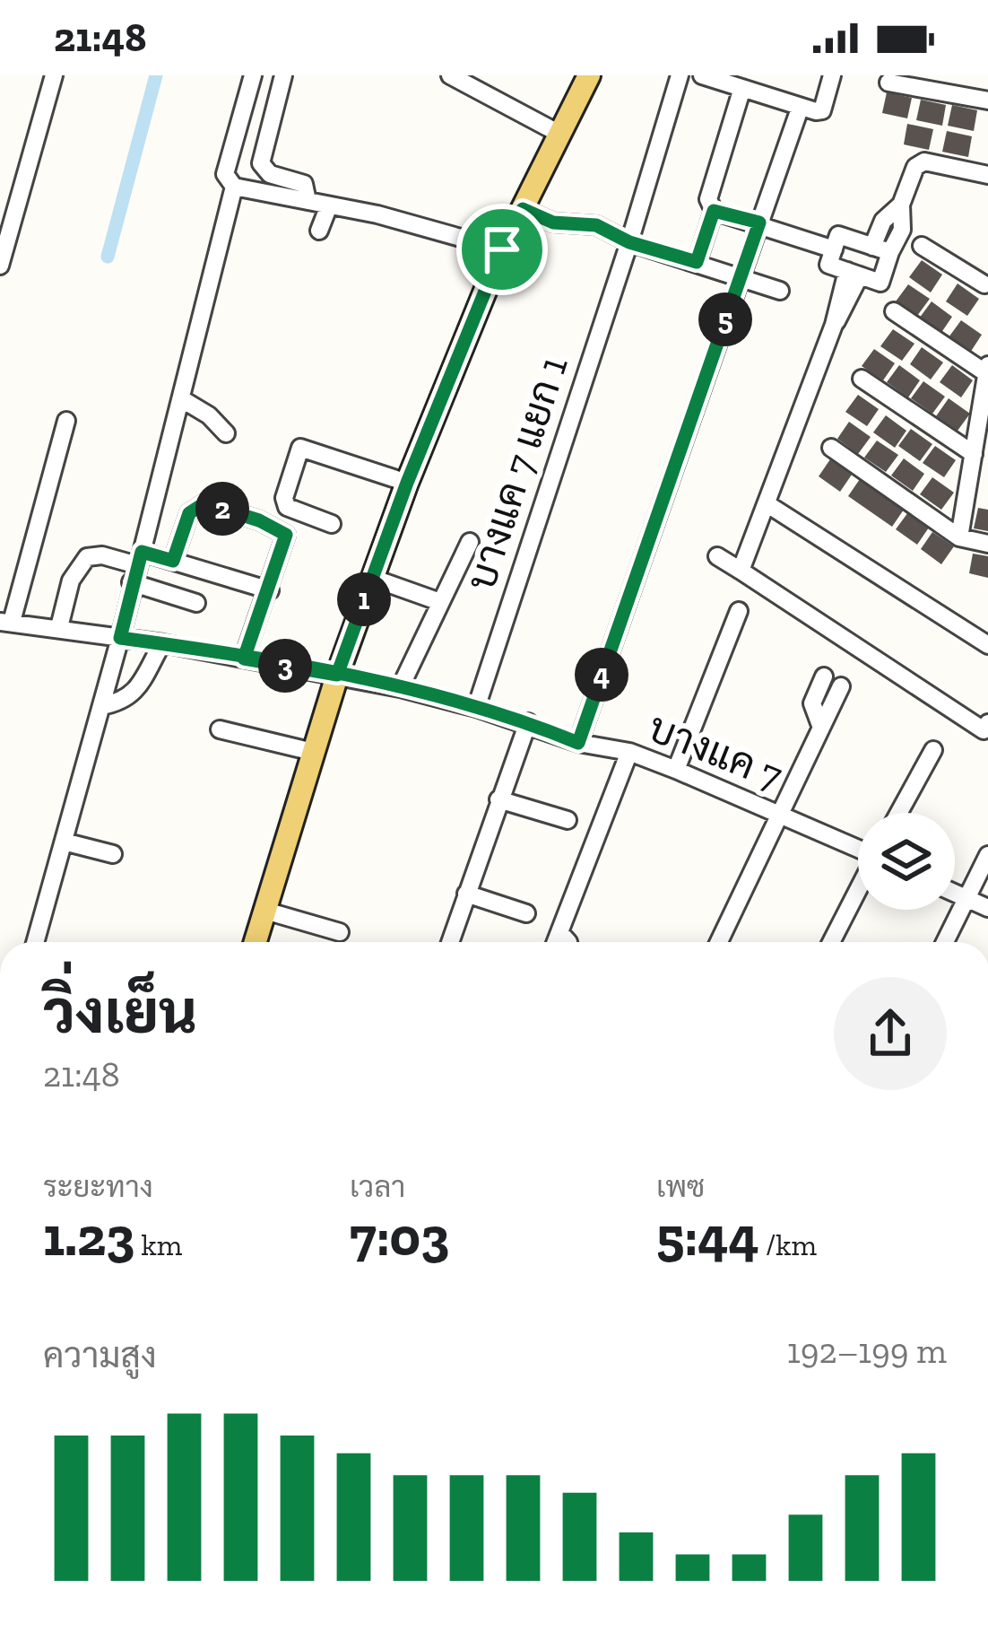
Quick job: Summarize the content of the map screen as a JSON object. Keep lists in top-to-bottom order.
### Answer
{
  "streets": {
    "street": ["บางแค 7 แยก 1", "บางแค 7"]
  },
  "crossings": [
    ["บางแค 7 แยก 1", "บางแค 7"]
  ],
  "page": {
    "status": "21:48",
    "pins": [
      "5",
      "2",
      "1",
      "3",
      "4"
    ],
    "heading": ["วิ่งเย็น", "21:48"],
    "stats": [
      ["ระยะทาง", "1.23 km"],
      ["เวลา", "7:03"],
      ["เพซ", "5:44 /km"]
    ],
    "chart": ["ความสูง", "192–199 m"]
  }
}
